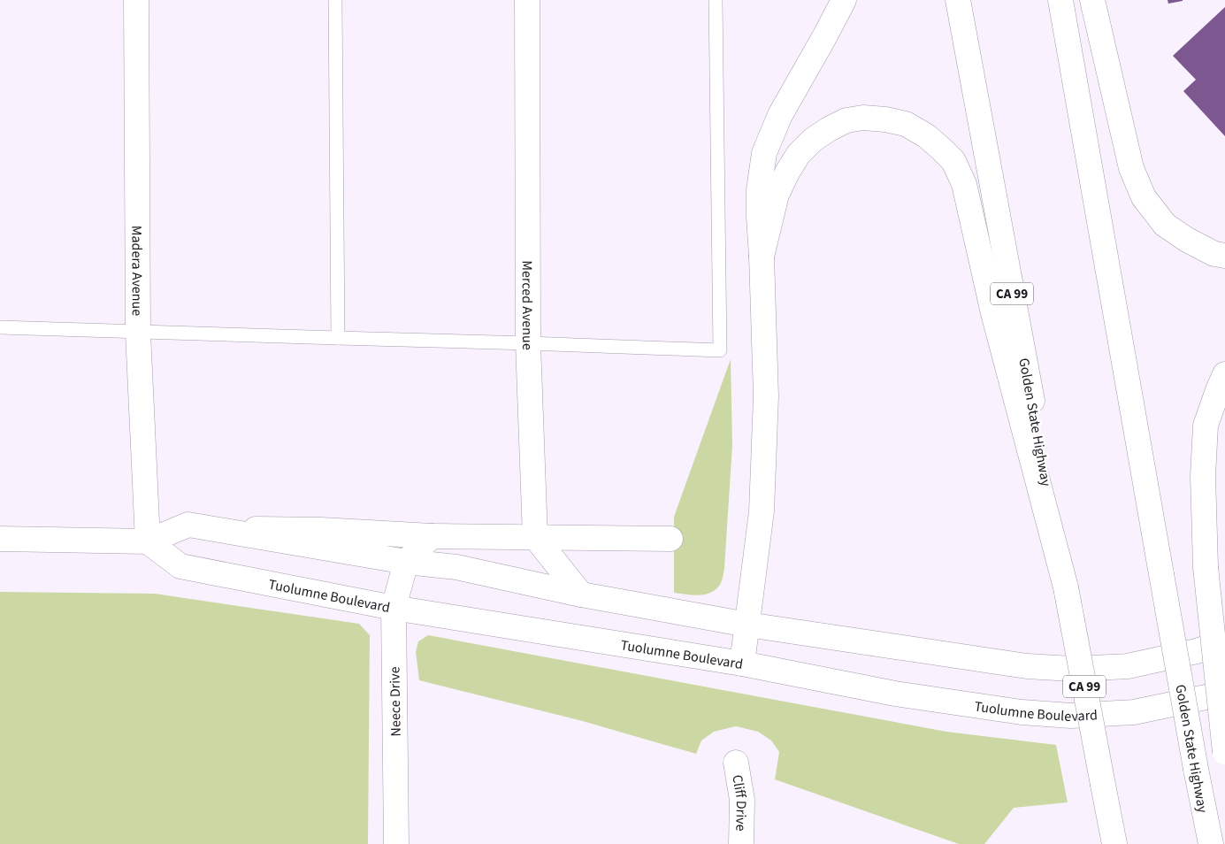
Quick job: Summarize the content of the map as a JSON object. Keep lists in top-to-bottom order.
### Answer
{
  "streets": {
    "main road": [
      "Madera Avenue",
      "CA 99",
      "Merced Avenue",
      "Golden State Highway",
      "Tuolumne Boulevard",
      "Neece Drive",
      "Cliff Drive"
    ]
  },
  "crossings": [
    ["Madera Avenue", "Tuolumne Boulevard"],
    ["Tuolumne Boulevard", "Neece Drive"]
  ]
}
